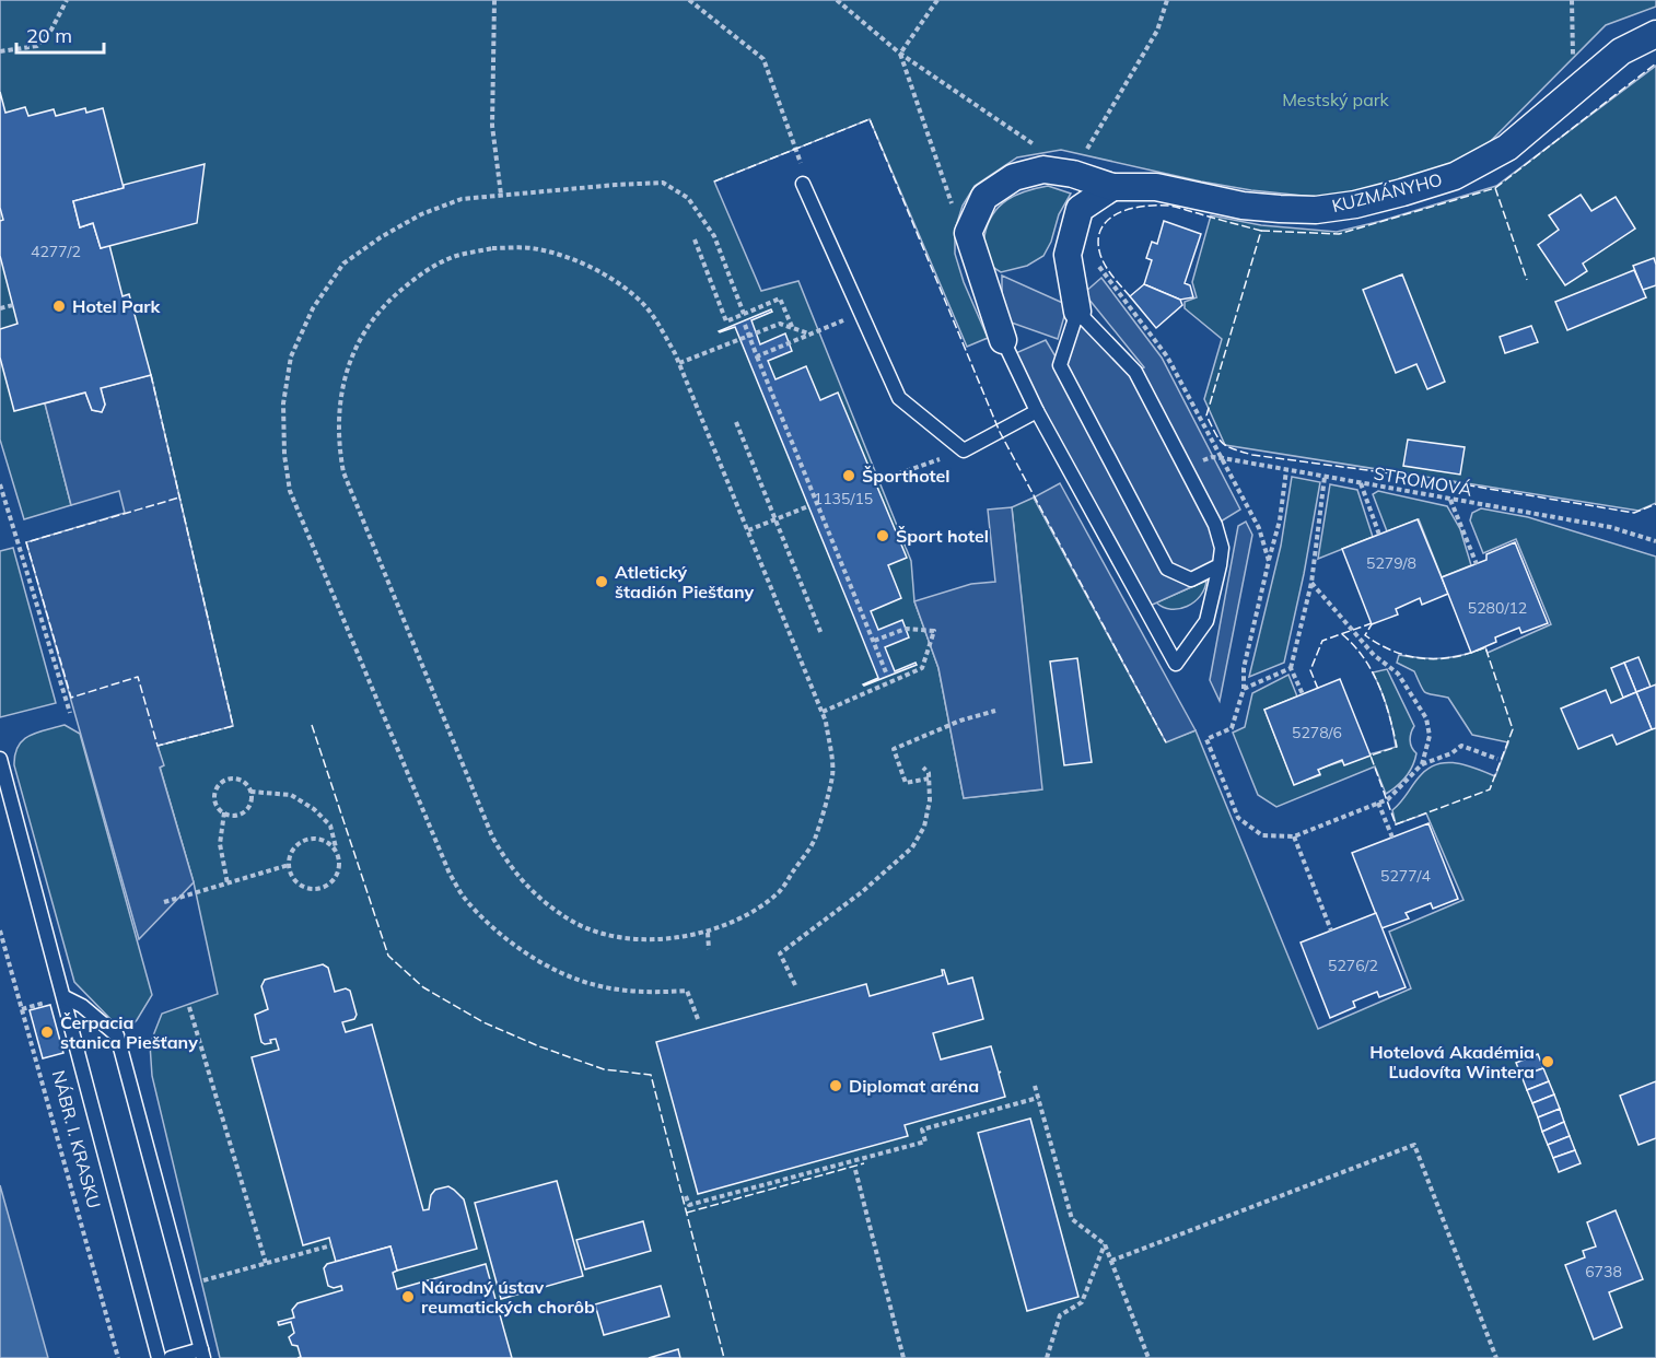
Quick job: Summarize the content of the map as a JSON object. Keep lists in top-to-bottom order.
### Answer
{
  "streets": {
    "street": ["KUZMÁNYHO"],
    "lane": ["NÁBR. I. KRASKU"],
    "path": ["STROMOVÁ"]
  },
  "parks": ["Mestský park"],
  "places": [
    "Hotel Park",
    "Športhotel",
    "Šport hotel",
    "Atletický štadión Piešťany",
    "Čerpacia stanica Piešťany",
    "Hotelová Akadémia Ľudovíta Wintera",
    "Diplomat aréna",
    "Národný ústav reumatických chorôb"
  ],
  "house_numbers": [
    "4277/2",
    "1135/15",
    "5279/8",
    "5280/12",
    "5278/6",
    "5277/4",
    "5276/2",
    "6738"
  ],
  "scale_bar": "20 m"
}
